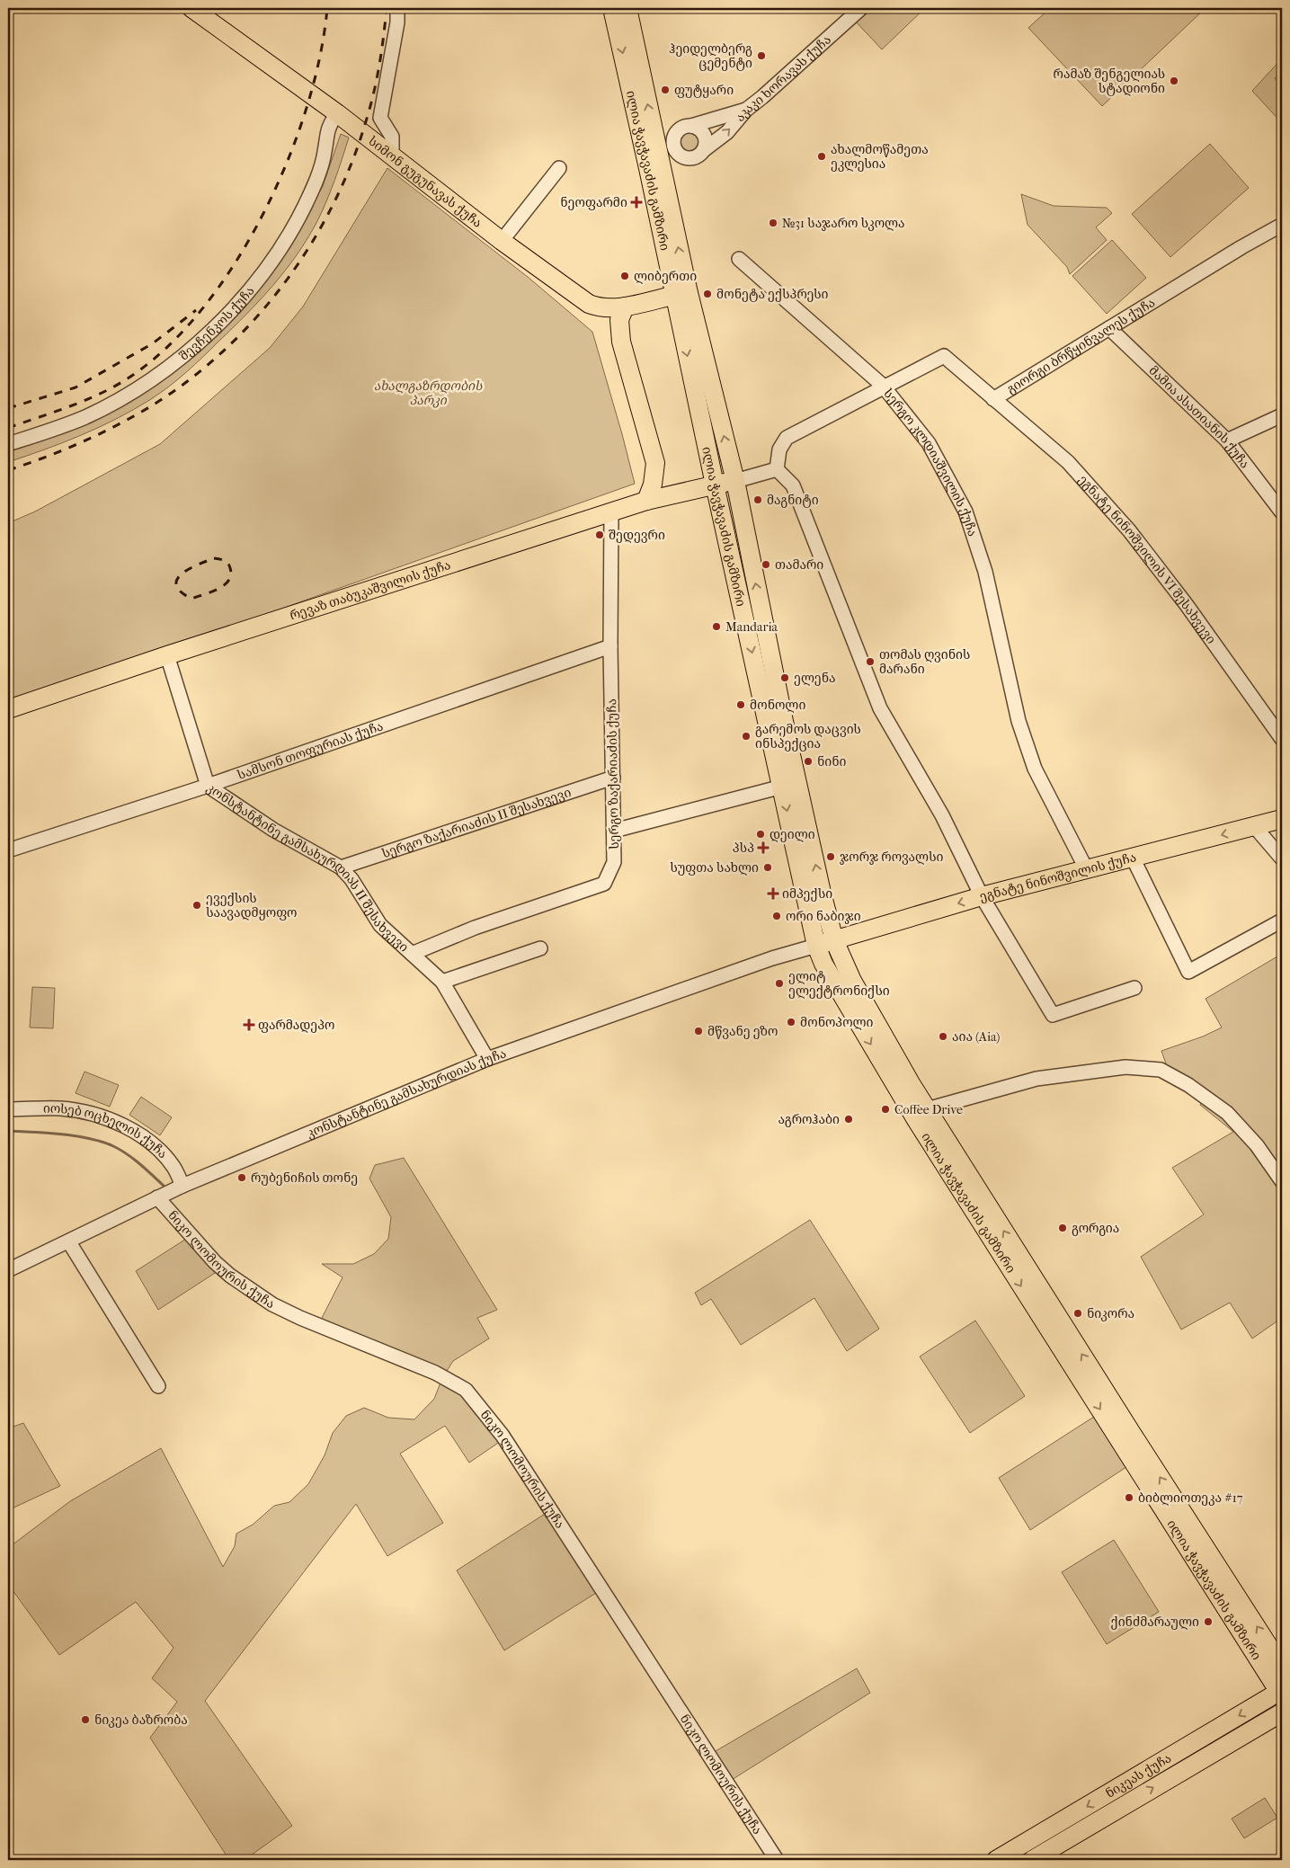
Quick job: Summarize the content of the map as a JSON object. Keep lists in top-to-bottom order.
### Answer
{
  "streets": {
    "main road": [
      "ილია ჭავჭავაძის გამზირი",
      "სიმონ გუგუნავას ქუჩა",
      "რევაზ თაბუკაშვილის ქუჩა",
      "ეგნატე ნინოშვილის ქუჩა",
      "ნიკეას ქუჩა"
    ],
    "street": [
      "აკაკი ხორავას ქუჩა",
      "შევჩენკოს ქუჩა",
      "გიორგი ბრწყინვალეს ქუჩა",
      "მამია ასათიანის ქუჩა",
      "სერგო კლდიაშვილის ქუჩა",
      "ეგნატე ნინოშვილის VI შესახვევი",
      "სამსონ თოფურიას ქუჩა",
      "სერგო ზაქარიაძის ქუჩა",
      "სერგო ზაქარიაძის II შესახვევი",
      "კონსტანტინე გამსახურდიას II შესახვევი",
      "კონსტანტინე გამსახურდიას ქუჩა",
      "იოსებ ოცხელის ქუჩა",
      "ნიკო ლომოურის ქუჩა"
    ]
  },
  "crossings": [
    ["ილია ჭავჭავაძის გამზირი", "სიმონ გუგუნავას ქუჩა"],
    ["ილია ჭავჭავაძის გამზირი", "რევაზ თაბუკაშვილის ქუჩა"],
    ["ილია ჭავჭავაძის გამზირი", "ეგნატე ნინოშვილის ქუჩა"],
    ["ილია ჭავჭავაძის გამზირი", "კონსტანტინე გამსახურდიას ქუჩა"],
    ["ილია ჭავჭავაძის გამზირი", "ნიკეას ქუჩა"],
    ["სიმონ გუგუნავას ქუჩა", "შევჩენკოს ქუჩა"],
    ["გიორგი ბრწყინვალეს ქუჩა", "მამია ასათიანის ქუჩა"],
    ["გიორგი ბრწყინვალეს ქუჩა", "სერგო კლდიაშვილის ქუჩა"],
    ["გიორგი ბრწყინვალეს ქუჩა", "ეგნატე ნინოშვილის VI შესახვევი"],
    ["სერგო კლდიაშვილის ქუჩა", "ეგნატე ნინოშვილის ქუჩა"],
    ["რევაზ თაბუკაშვილის ქუჩა", "სერგო ზაქარიაძის ქუჩა"],
    ["რევაზ თაბუკაშვილის ქუჩა", "კონსტანტინე გამსახურდიას II შესახვევი"],
    ["სამსონ თოფურიას ქუჩა", "სერგო ზაქარიაძის ქუჩა"],
    ["სამსონ თოფურიას ქუჩა", "კონსტანტინე გამსახურდიას II შესახვევი"],
    ["სერგო ზაქარიაძის ქუჩა", "სერგო ზაქარიაძის II შესახვევი"],
    ["სერგო ზაქარიაძის ქუჩა", "კონსტანტინე გამსახურდიას II შესახვევი"],
    ["სერგო ზაქარიაძის II შესახვევი", "კონსტანტინე გამსახურდიას II შესახვევი"],
    ["კონსტანტინე გამსახურდიას II შესახვევი", "კონსტანტინე გამსახურდიას ქუჩა"],
    ["ეგნატე ნინოშვილის ქუჩა", "კონსტანტინე გამსახურდიას ქუჩა"],
    ["კონსტანტინე გამსახურდიას ქუჩა", "იოსებ ოცხელის ქუჩა"],
    ["კონსტანტინე გამსახურდიას ქუჩა", "ნიკო ლომოურის ქუჩა"]
  ],
  "one_way": ["ეგნატე ნინოშვილის ქუჩა"],
  "parks": ["ახალგაზრდობის პარკი"],
  "places": {
    "other": [
      "ჰეიდელბერგ ცემენტი",
      "რამაზ შენგელიას სტადიონი",
      "ფუტყარი",
      "ახალმოწამეთა ეკლესია",
      "№31 საჯარო სკოლა",
      "ლიბერთი",
      "მონეტა ექსპრესი",
      "მაგნიტი",
      "შედევრი",
      "თამარი",
      "Mandaria",
      "თომას ღვინის მარანი",
      "ელენა",
      "მონოლი",
      "გარემოს დაცვის ინსპექცია",
      "ნინი",
      "დეილი",
      "ჯორჯ როვალსი",
      "სუფთა სახლი",
      "ევექსის საავადმყოფო",
      "ორი ნაბიჯი",
      "ელიტ ელექტრონიქსი",
      "მონოპოლი",
      "მწვანე ეზო",
      "აია (Aia)",
      "Coffee Drive",
      "აგროჰაბი",
      "რუბენიჩის თონე",
      "გორგია",
      "ნიკორა",
      "ბიბლიოთეკა #17",
      "ქინძმარაული",
      "ნიკეა ბაზრობა"
    ],
    "health": [
      "ნეოფარმი",
      "პსპ",
      "იმპექსი",
      "ფარმადეპო"
    ]
  }
}
